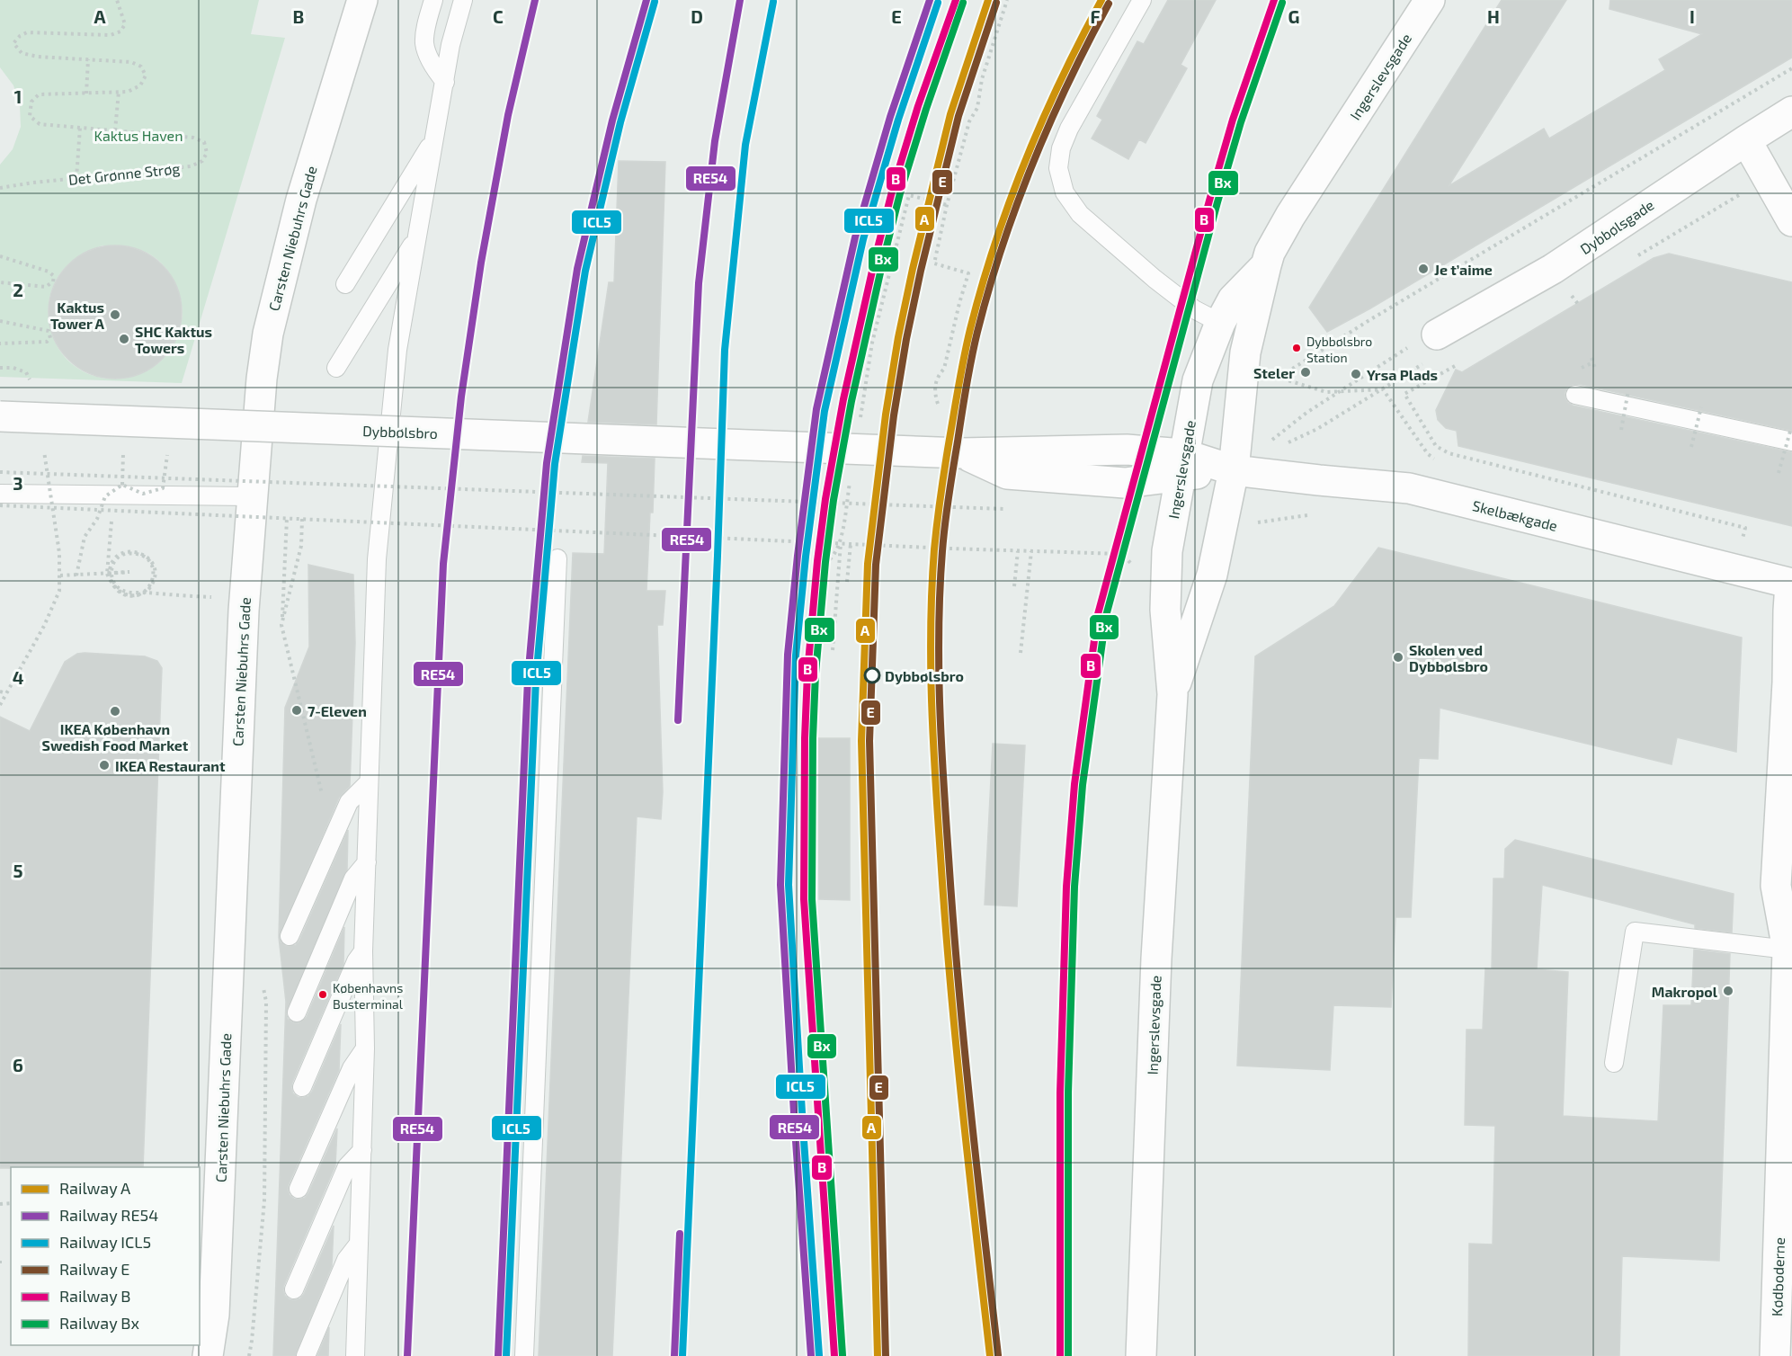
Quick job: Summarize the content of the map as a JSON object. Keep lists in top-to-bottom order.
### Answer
{
  "streets": {
    "street": [
      "Ingerslevsgade",
      "Dybbølsgade",
      "Carsten Niebuhrs Gade",
      "Dybbølsbro",
      "Skelbækgade",
      "Kødboderne"
    ],
    "path": ["Det Grønne Strøg"]
  },
  "crossings": [
    ["Ingerslevsgade", "Dybbølsbro"],
    ["Ingerslevsgade", "Skelbækgade"],
    ["Dybbølsbro", "Skelbækgade"],
    ["Skelbækgade", "Kødboderne"]
  ],
  "parks": ["Kaktus Haven"],
  "places": [
    "Je t’aime",
    "Kaktus Tower A",
    "SHC Kaktus Towers",
    "Dybbølsbro Station",
    "Steler",
    "Yrsa Plads",
    "Skolen ved Dybbølsbro",
    "Dybbølsbro",
    "7-Eleven",
    "IKEA København Swedish Food Market",
    "IKEA Restaurant",
    "Makropol",
    "Københavns Busterminal"
  ],
  "lines": [
    "rail line A",
    "rail line RE54",
    "rail line B",
    "rail line ICL5",
    "rail line E",
    "rail line Bx"
  ],
  "legend": [
    "Railway A",
    "Railway RE54",
    "Railway ICL5",
    "Railway E",
    "Railway B",
    "Railway Bx"
  ],
  "grid": {
    "columns": [
      "A",
      "B",
      "C",
      "D",
      "E",
      "F",
      "G",
      "H",
      "I"
    ],
    "rows": [
      "1",
      "2",
      "3",
      "4",
      "5",
      "6"
    ]
  }
}
